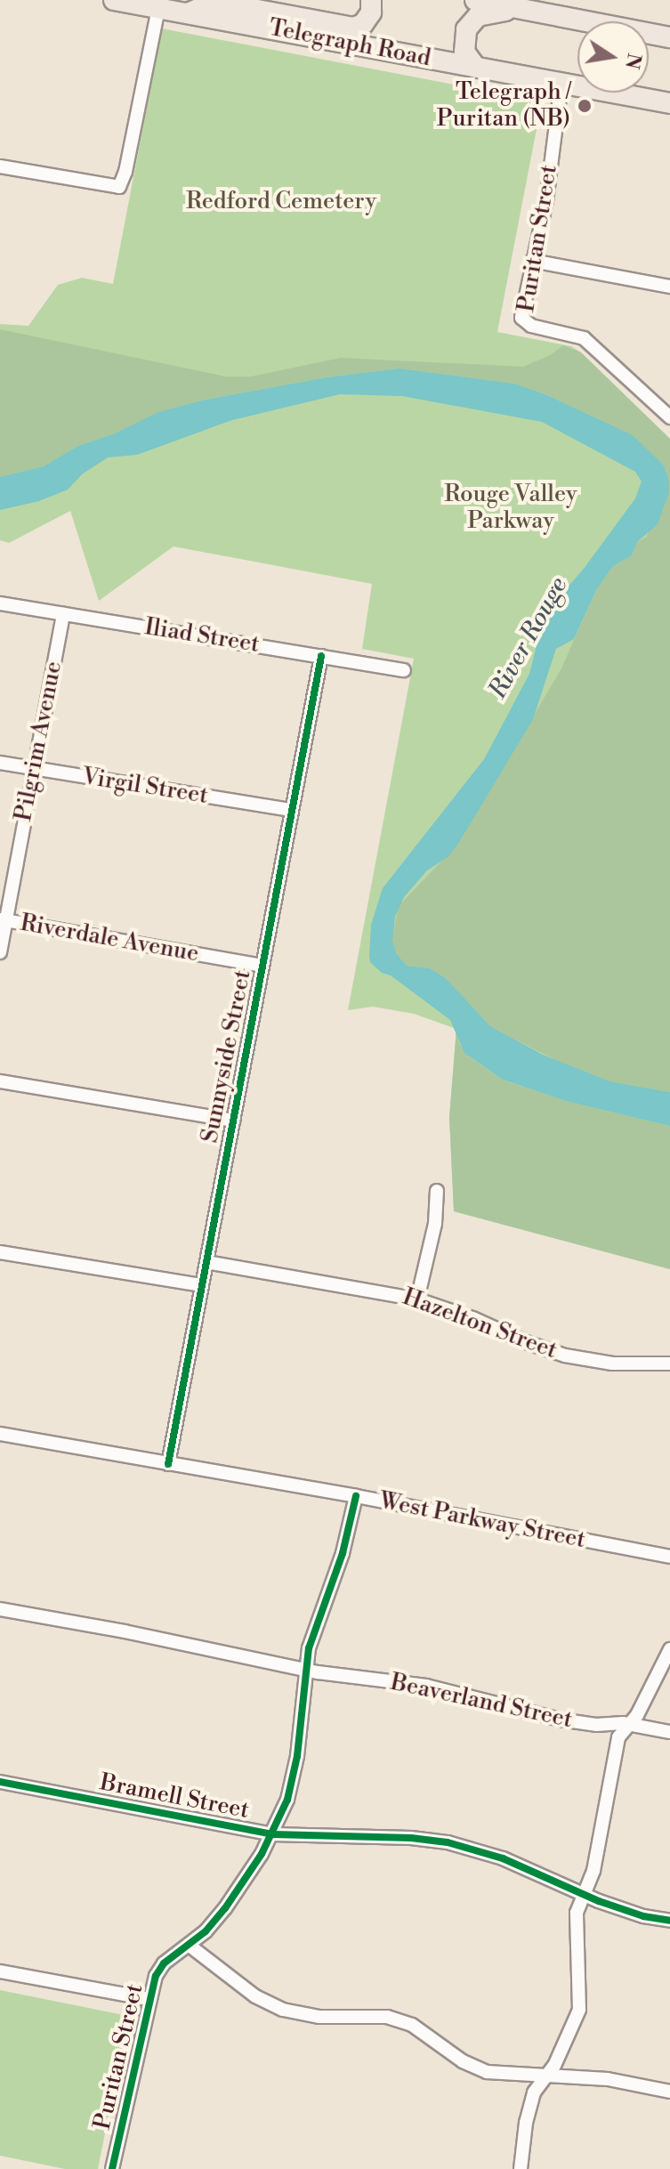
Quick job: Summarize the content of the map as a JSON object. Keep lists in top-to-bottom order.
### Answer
{
  "streets": {
    "main road": ["Telegraph Road"],
    "street": [
      "Puritan Street",
      "Iliad Street",
      "Pilgrim Avenue",
      "Virgil Street",
      "Riverdale Avenue",
      "Sunnyside Street",
      "Hazelton Street",
      "West Parkway Street",
      "Beaverland Street",
      "Bramell Street"
    ]
  },
  "crossings": [
    ["Telegraph Road", "Puritan Street"],
    ["Puritan Street", "West Parkway Street"],
    ["Puritan Street", "Beaverland Street"],
    ["Puritan Street", "Bramell Street"],
    ["Iliad Street", "Pilgrim Avenue"],
    ["Iliad Street", "Sunnyside Street"],
    ["Pilgrim Avenue", "Virgil Street"],
    ["Pilgrim Avenue", "Riverdale Avenue"],
    ["Virgil Street", "Sunnyside Street"],
    ["Riverdale Avenue", "Sunnyside Street"],
    ["Sunnyside Street", "Hazelton Street"],
    ["Sunnyside Street", "West Parkway Street"]
  ],
  "water": ["River Rouge"],
  "parks": ["Redford Cemetery", "Rouge Valley Parkway"],
  "places": ["Telegraph / Puritan (NB)"],
  "north": "right"
}
